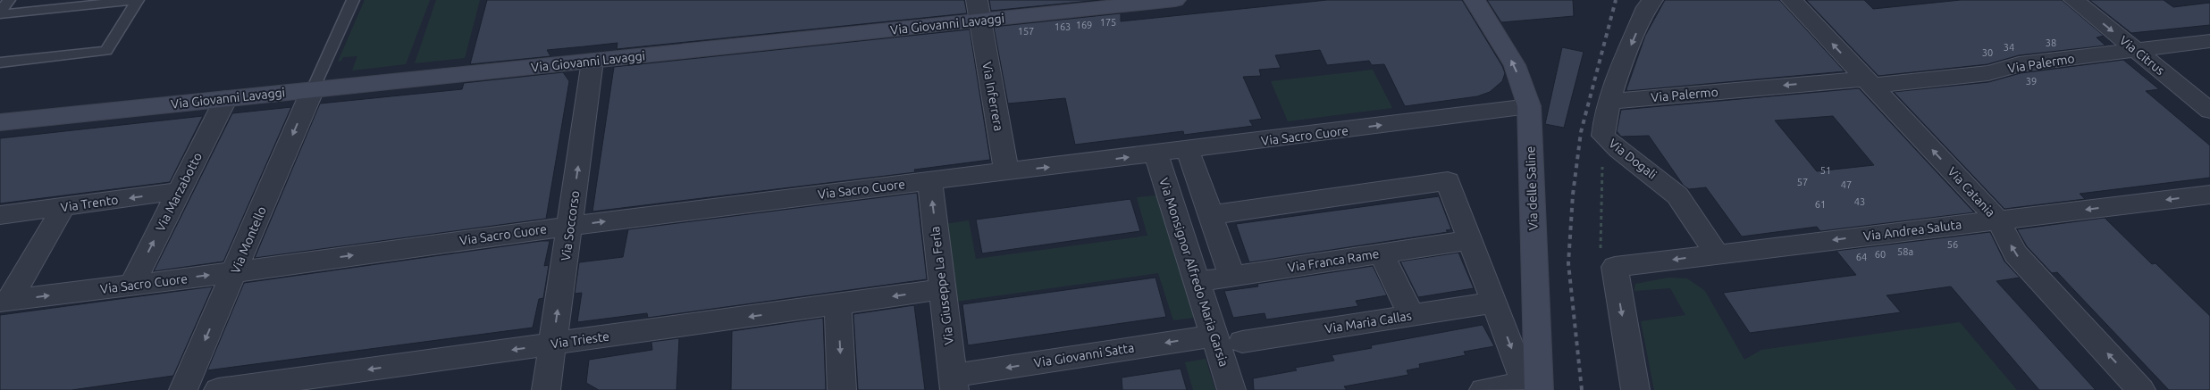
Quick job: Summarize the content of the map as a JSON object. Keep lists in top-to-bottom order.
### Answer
{
  "streets": {
    "main road": ["Via Giovanni Lavaggi", "Via delle Saline"],
    "street": [
      "Via Citrus",
      "Via Palermo",
      "Via Inferrera",
      "Via Sacro Cuore",
      "Via Dogali",
      "Via Marzabotto",
      "Via Catania",
      "Via Trento",
      "Via Soccorso",
      "Via Andrea Saluta",
      "Via Montello",
      "Via Franca Rame",
      "Via Monsignor Alfredo Maria Garsia",
      "Via Giuseppe La Ferla",
      "Via Maria Callas",
      "Via Trieste",
      "Via Giovanni Satta"
    ]
  },
  "crossings": [
    ["Via Giovanni Lavaggi", "Via Inferrera"],
    ["Via Giovanni Lavaggi", "Via Marzabotto"],
    ["Via Giovanni Lavaggi", "Via Soccorso"],
    ["Via Giovanni Lavaggi", "Via Montello"],
    ["Via Citrus", "Via Palermo"],
    ["Via Palermo", "Via Dogali"],
    ["Via Palermo", "Via Catania"],
    ["Via Inferrera", "Via Sacro Cuore"],
    ["Via Sacro Cuore", "Via delle Saline"],
    ["Via Sacro Cuore", "Via Marzabotto"],
    ["Via Sacro Cuore", "Via Soccorso"],
    ["Via Sacro Cuore", "Via Montello"],
    ["Via Sacro Cuore", "Via Monsignor Alfredo Maria Garsia"],
    ["Via Sacro Cuore", "Via Giuseppe La Ferla"],
    ["Via Dogali", "Via Andrea Saluta"],
    ["Via Marzabotto", "Via Trento"],
    ["Via Catania", "Via Andrea Saluta"],
    ["Via Soccorso", "Via Trieste"],
    ["Via Franca Rame", "Via Monsignor Alfredo Maria Garsia"],
    ["Via Monsignor Alfredo Maria Garsia", "Via Giovanni Satta"],
    ["Via Giuseppe La Ferla", "Via Trieste"],
    ["Via Giuseppe La Ferla", "Via Giovanni Satta"]
  ],
  "one_way": [
    "Via Citrus",
    "Via Palermo",
    "Via Sacro Cuore",
    "Via Dogali",
    "Via Catania",
    "Via Trento",
    "Via Soccorso",
    "Via Andrea Saluta",
    "Via Giuseppe La Ferla",
    "Via Trieste",
    "Via Giovanni Satta"
  ],
  "house_numbers": [
    "175",
    "169",
    "163",
    "157",
    "38",
    "34",
    "30",
    "39",
    "51",
    "57",
    "47",
    "43",
    "61",
    "56",
    "58a",
    "60",
    "64"
  ]
}
